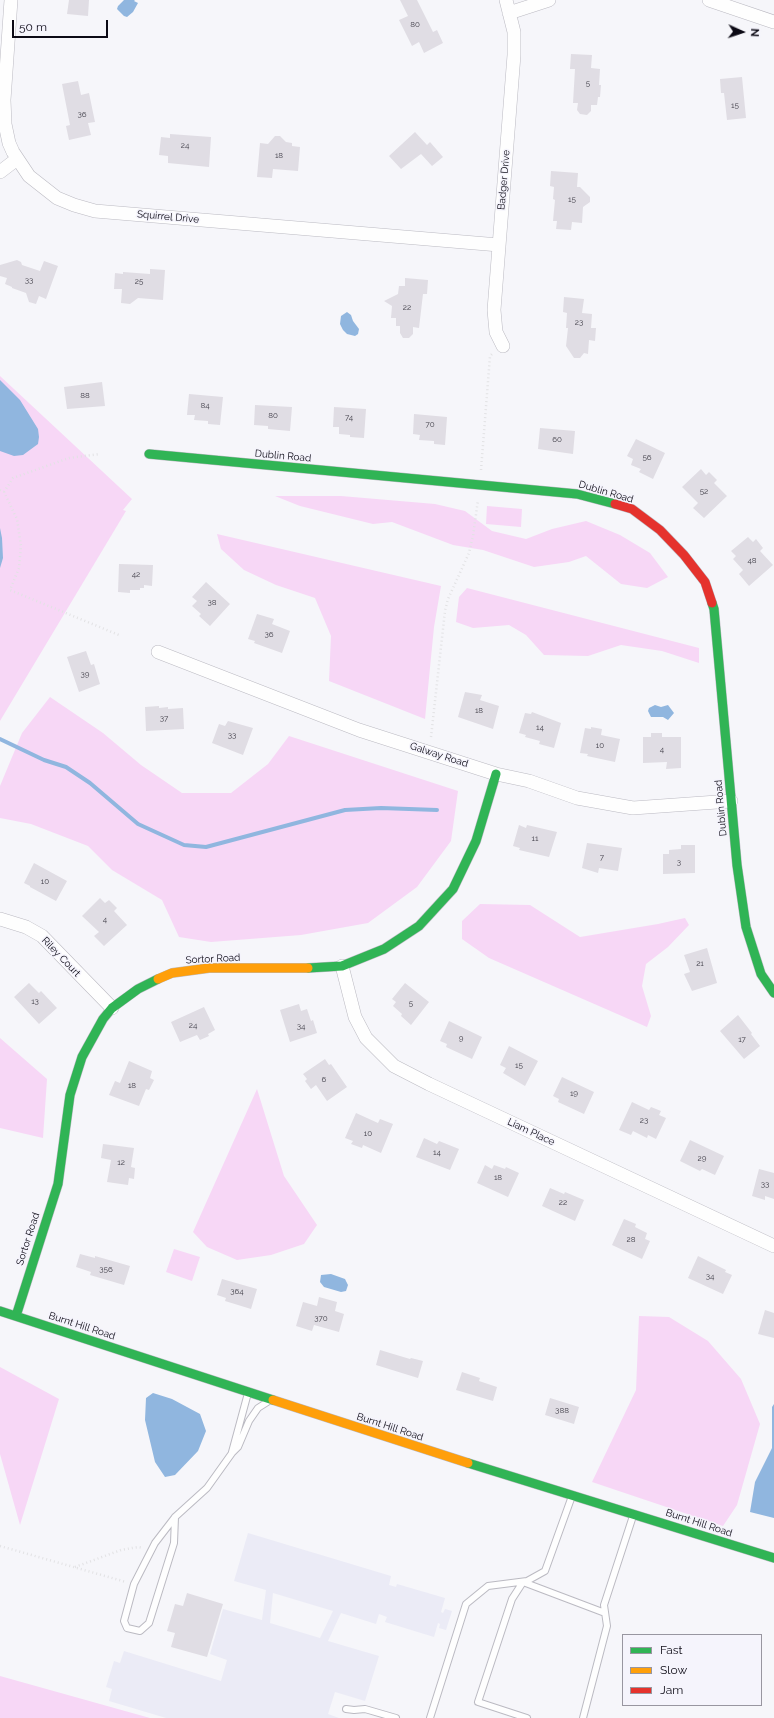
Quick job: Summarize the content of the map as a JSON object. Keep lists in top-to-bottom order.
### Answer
{
  "streets": {
    "street": [
      "Badger Drive",
      "Squirrel Drive",
      "Dublin Road",
      "Galway Road",
      "Riley Court",
      "Sortor Road",
      "Liam Place",
      "Burnt Hill Road"
    ]
  },
  "crossings": [
    ["Badger Drive", "Squirrel Drive"],
    ["Dublin Road", "Galway Road"],
    ["Galway Road", "Sortor Road"],
    ["Riley Court", "Sortor Road"],
    ["Sortor Road", "Liam Place"],
    ["Sortor Road", "Burnt Hill Road"]
  ],
  "house_numbers": [
    "80",
    "5",
    "15",
    "36",
    "24",
    "18",
    "15",
    "33",
    "25",
    "22",
    "23",
    "88",
    "84",
    "80",
    "74",
    "70",
    "60",
    "56",
    "52",
    "48",
    "42",
    "38",
    "36",
    "39",
    "18",
    "37",
    "14",
    "33",
    "10",
    "4",
    "11",
    "7",
    "3",
    "10",
    "4",
    "21",
    "13",
    "5",
    "24",
    "34",
    "9",
    "17",
    "15",
    "6",
    "18",
    "19",
    "23",
    "10",
    "14",
    "29",
    "12",
    "18",
    "33",
    "22",
    "28",
    "356",
    "34",
    "364",
    "370",
    "388"
  ],
  "legend": ["Fast", "Slow", "Jam"],
  "scale_bar": "50 m",
  "north": "right"
}
